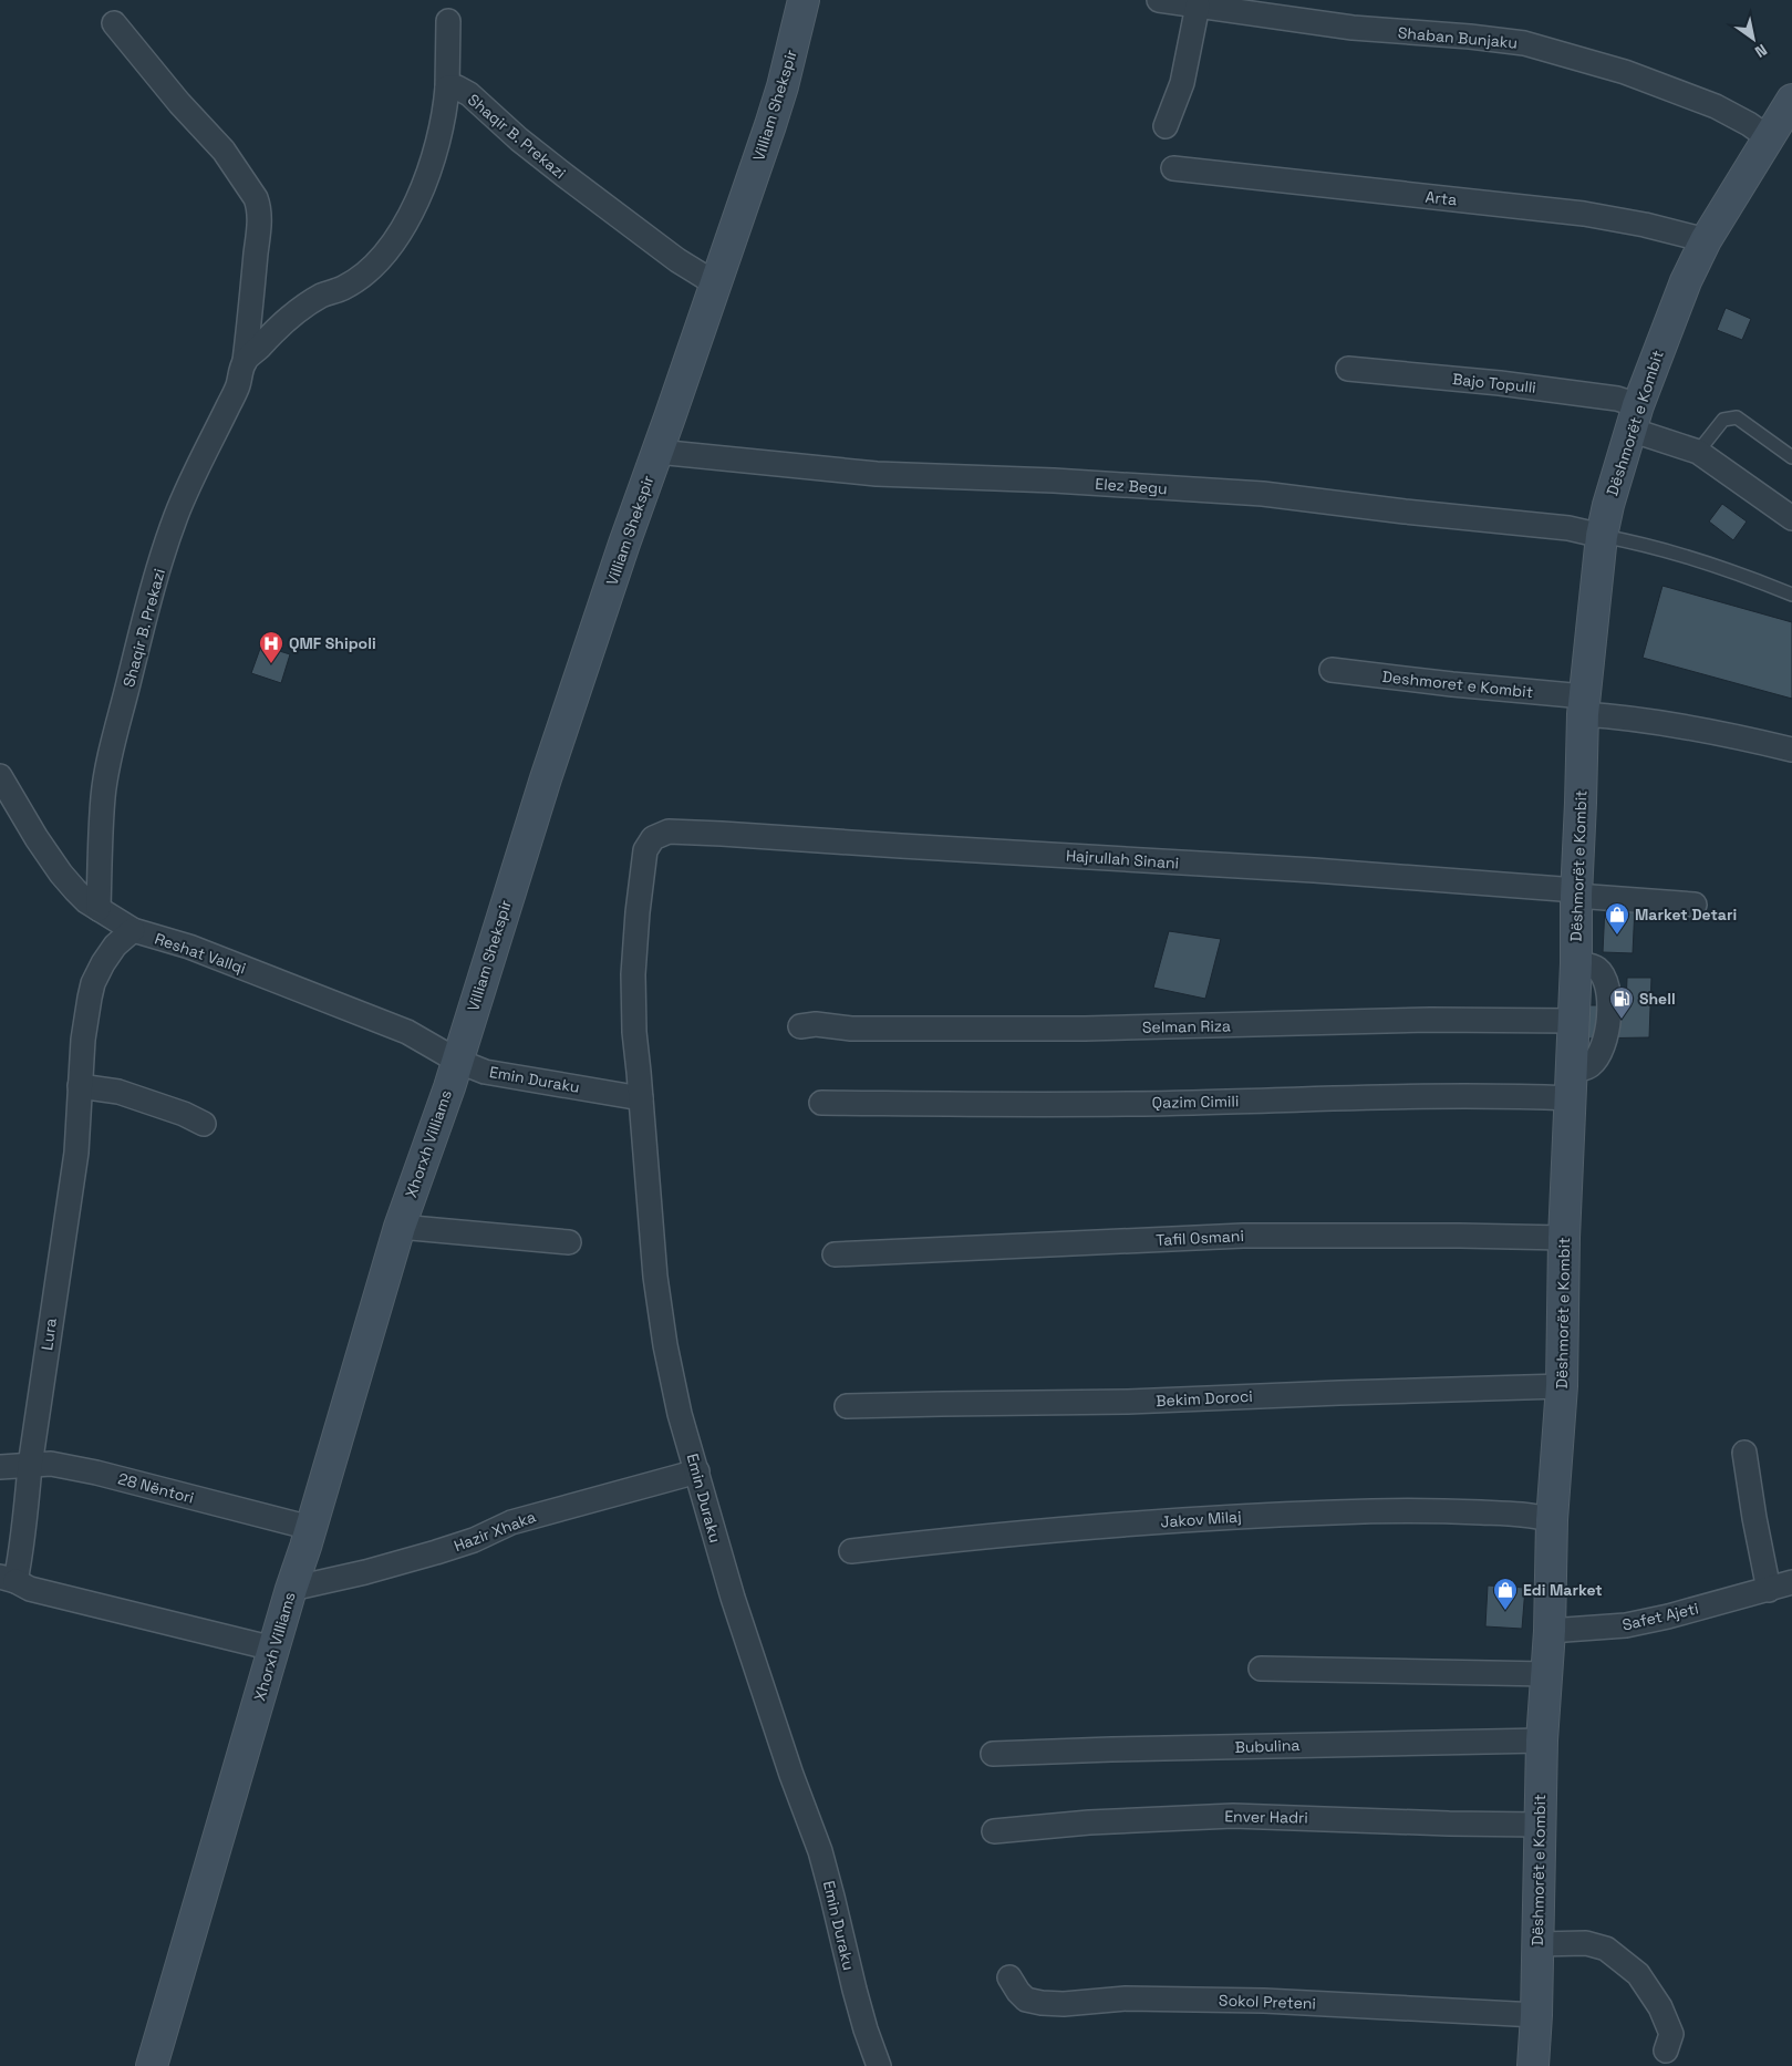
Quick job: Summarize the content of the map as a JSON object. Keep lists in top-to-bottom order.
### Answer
{
  "streets": {
    "street": [
      "Shaban Bunjaku",
      "Villiam Shekspir",
      "Shaqir B. Prekazi",
      "Arta",
      "Bajo Topulli",
      "Dëshmorët e Kombit",
      "Elez Begu",
      "Deshmoret e Kombit",
      "Hajrullah Sinani",
      "Reshat Vallqi",
      "Selman Riza",
      "Emin Duraku",
      "Qazim Cimili",
      "Xhorxh Villiams",
      "Tafil Osmani",
      "Lura",
      "Bekim Doroci",
      "28 Nëntori",
      "Jakov Milaj",
      "Hazir Xhaka",
      "Safet Ajeti",
      "Bubulina",
      "Enver Hadri",
      "Sokol Preteni"
    ]
  },
  "crossings": [
    ["Shaban Bunjaku", "Dëshmorët e Kombit"],
    ["Villiam Shekspir", "Shaqir B. Prekazi"],
    ["Villiam Shekspir", "Elez Begu"],
    ["Villiam Shekspir", "Reshat Vallqi"],
    ["Villiam Shekspir", "Emin Duraku"],
    ["Villiam Shekspir", "Xhorxh Villiams"],
    ["Shaqir B. Prekazi", "Reshat Vallqi"],
    ["Arta", "Dëshmorët e Kombit"],
    ["Bajo Topulli", "Dëshmorët e Kombit"],
    ["Dëshmorët e Kombit", "Elez Begu"],
    ["Dëshmorët e Kombit", "Deshmoret e Kombit"],
    ["Dëshmorët e Kombit", "Hajrullah Sinani"],
    ["Dëshmorët e Kombit", "Selman Riza"],
    ["Dëshmorët e Kombit", "Qazim Cimili"],
    ["Dëshmorët e Kombit", "Tafil Osmani"],
    ["Dëshmorët e Kombit", "Bekim Doroci"],
    ["Dëshmorët e Kombit", "Jakov Milaj"],
    ["Dëshmorët e Kombit", "Safet Ajeti"],
    ["Dëshmorët e Kombit", "Bubulina"],
    ["Dëshmorët e Kombit", "Enver Hadri"],
    ["Dëshmorët e Kombit", "Sokol Preteni"],
    ["Hajrullah Sinani", "Emin Duraku"],
    ["Reshat Vallqi", "Emin Duraku"],
    ["Reshat Vallqi", "Xhorxh Villiams"],
    ["Reshat Vallqi", "Lura"],
    ["Emin Duraku", "Xhorxh Villiams"],
    ["Emin Duraku", "Hazir Xhaka"],
    ["Xhorxh Villiams", "Lura"],
    ["Xhorxh Villiams", "28 Nëntori"],
    ["Xhorxh Villiams", "Hazir Xhaka"],
    ["Lura", "28 Nëntori"]
  ],
  "places": {
    "hospital": ["QMF Shipoli"],
    "shop": ["Market Detari", "Edi Market"],
    "fuel station": ["Shell"]
  },
  "north": "bottom right"
}
